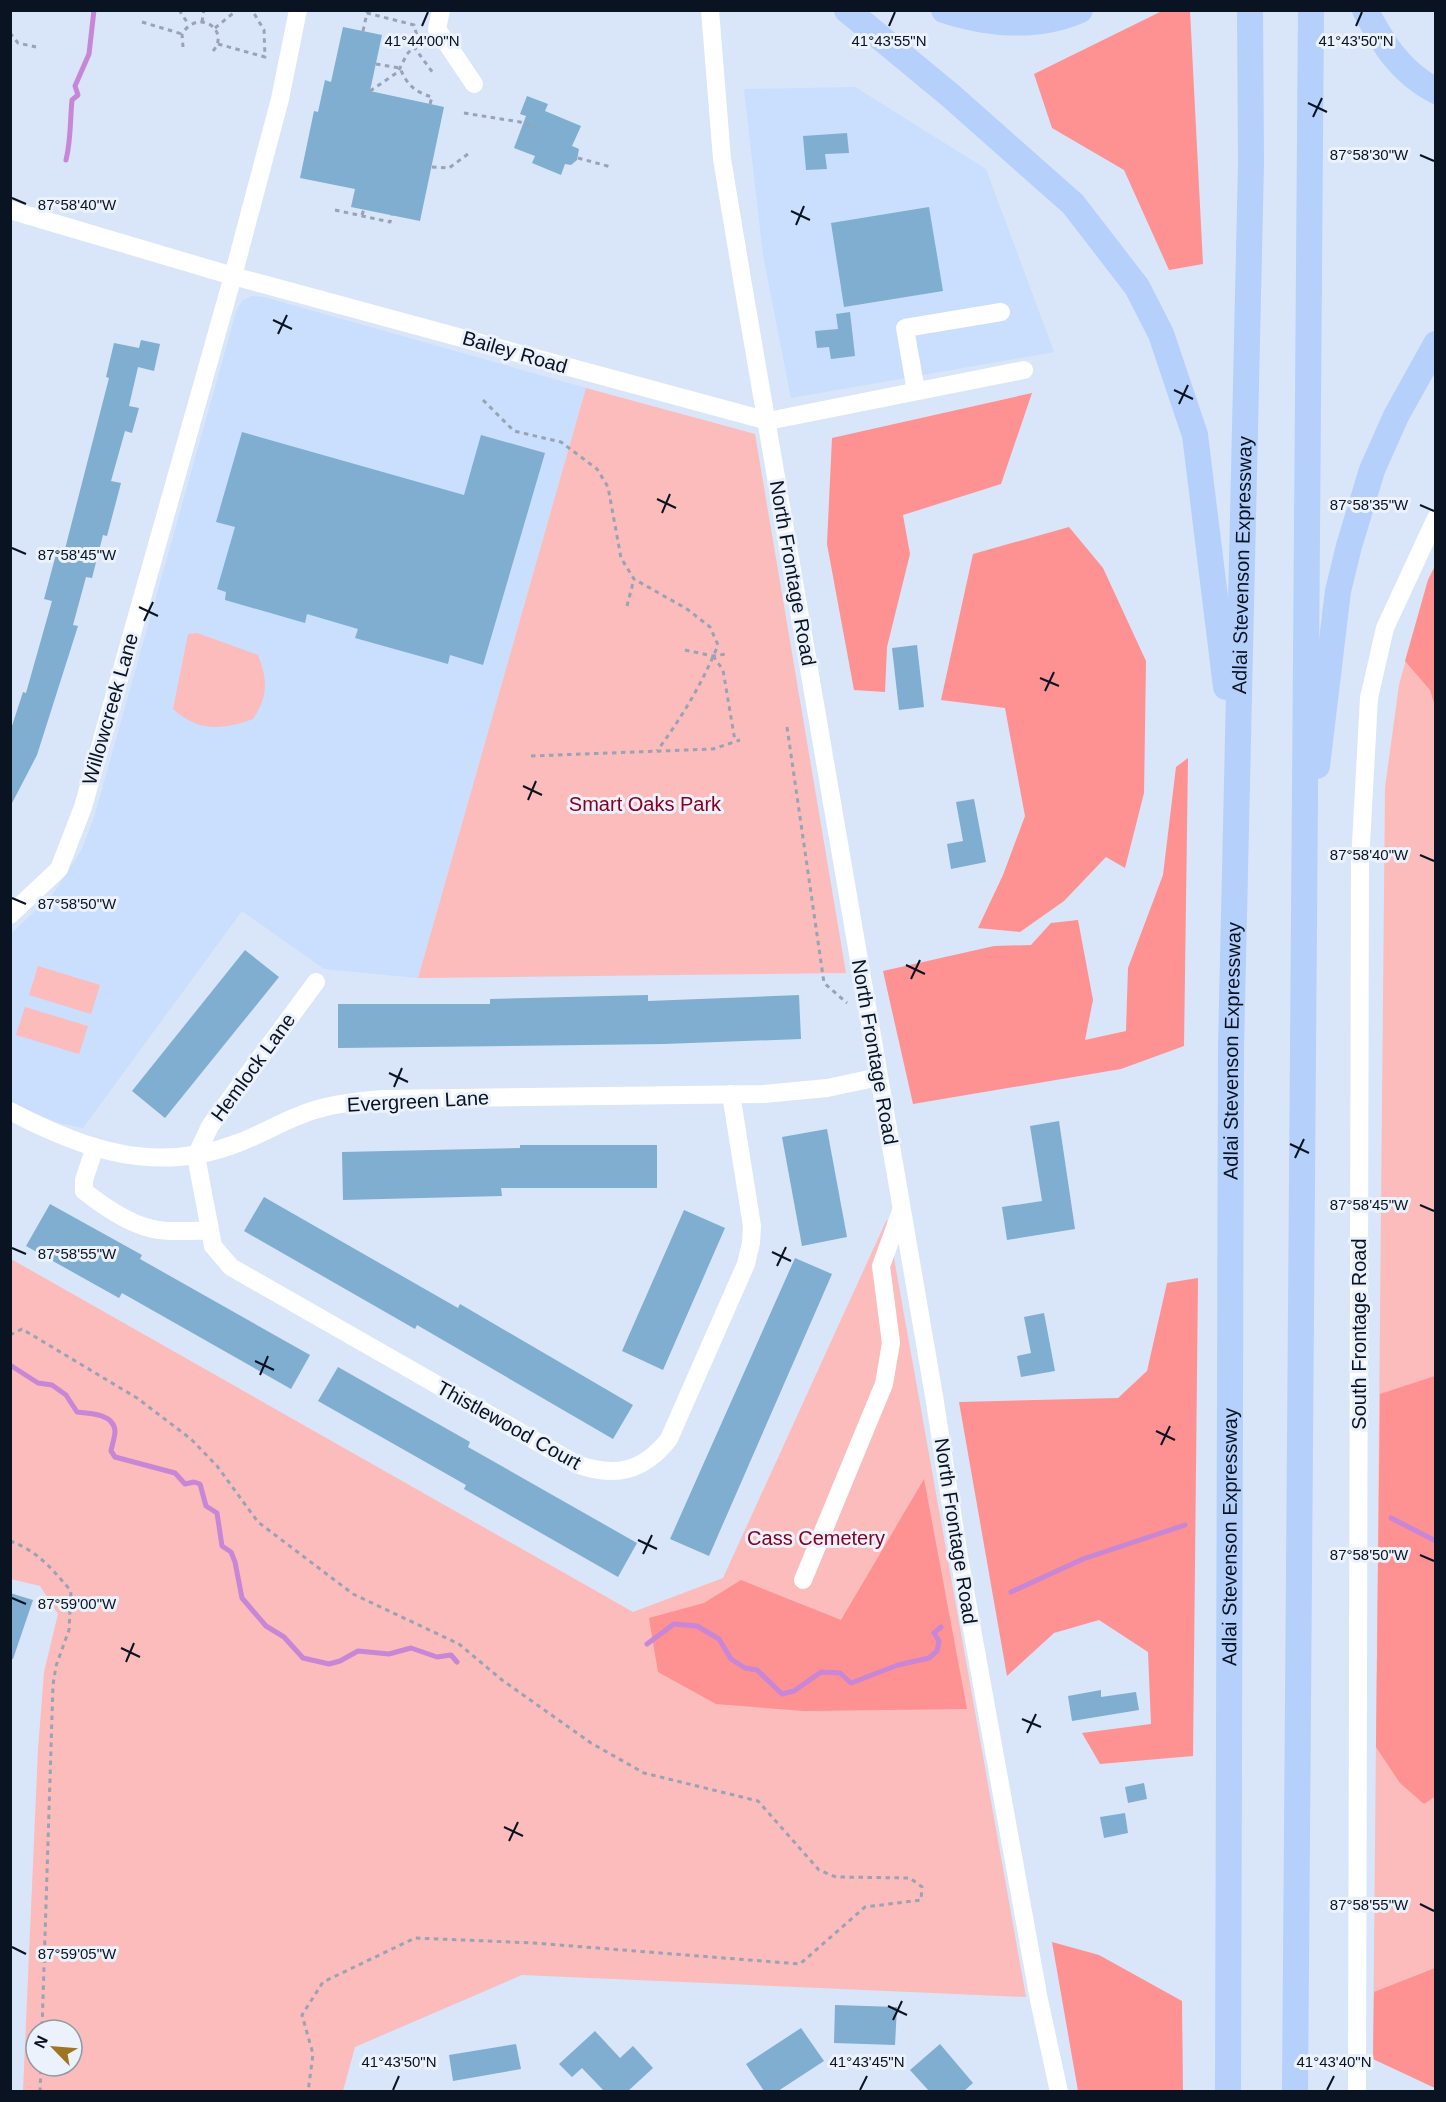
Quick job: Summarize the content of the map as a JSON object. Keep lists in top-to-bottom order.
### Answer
{
  "streets": {
    "highway": ["Adlai Stevenson Expressway"],
    "street": [
      "Bailey Road",
      "North Frontage Road",
      "Willowcreek Lane",
      "Hemlock Lane",
      "Evergreen Lane",
      "South Frontage Road",
      "Thistlewood Court"
    ]
  },
  "crossings": [
    ["Bailey Road", "North Frontage Road"],
    ["Bailey Road", "Willowcreek Lane"],
    ["North Frontage Road", "Evergreen Lane"],
    ["Hemlock Lane", "Evergreen Lane"],
    ["Hemlock Lane", "Thistlewood Court"],
    ["Evergreen Lane", "Thistlewood Court"]
  ],
  "parks": ["Smart Oaks Park", "Cass Cemetery"],
  "north": "top left",
  "coordinates": [
    "41°44'00\"N",
    "41°43'55\"N",
    "41°43'50\"N",
    "87°58'30\"W",
    "87°58'40\"W",
    "87°58'35\"W",
    "87°58'45\"W",
    "87°58'50\"W",
    "87°58'55\"W",
    "87°59'00\"W",
    "87°59'05\"W",
    "41°43'45\"N",
    "41°43'40\"N"
  ]
}
